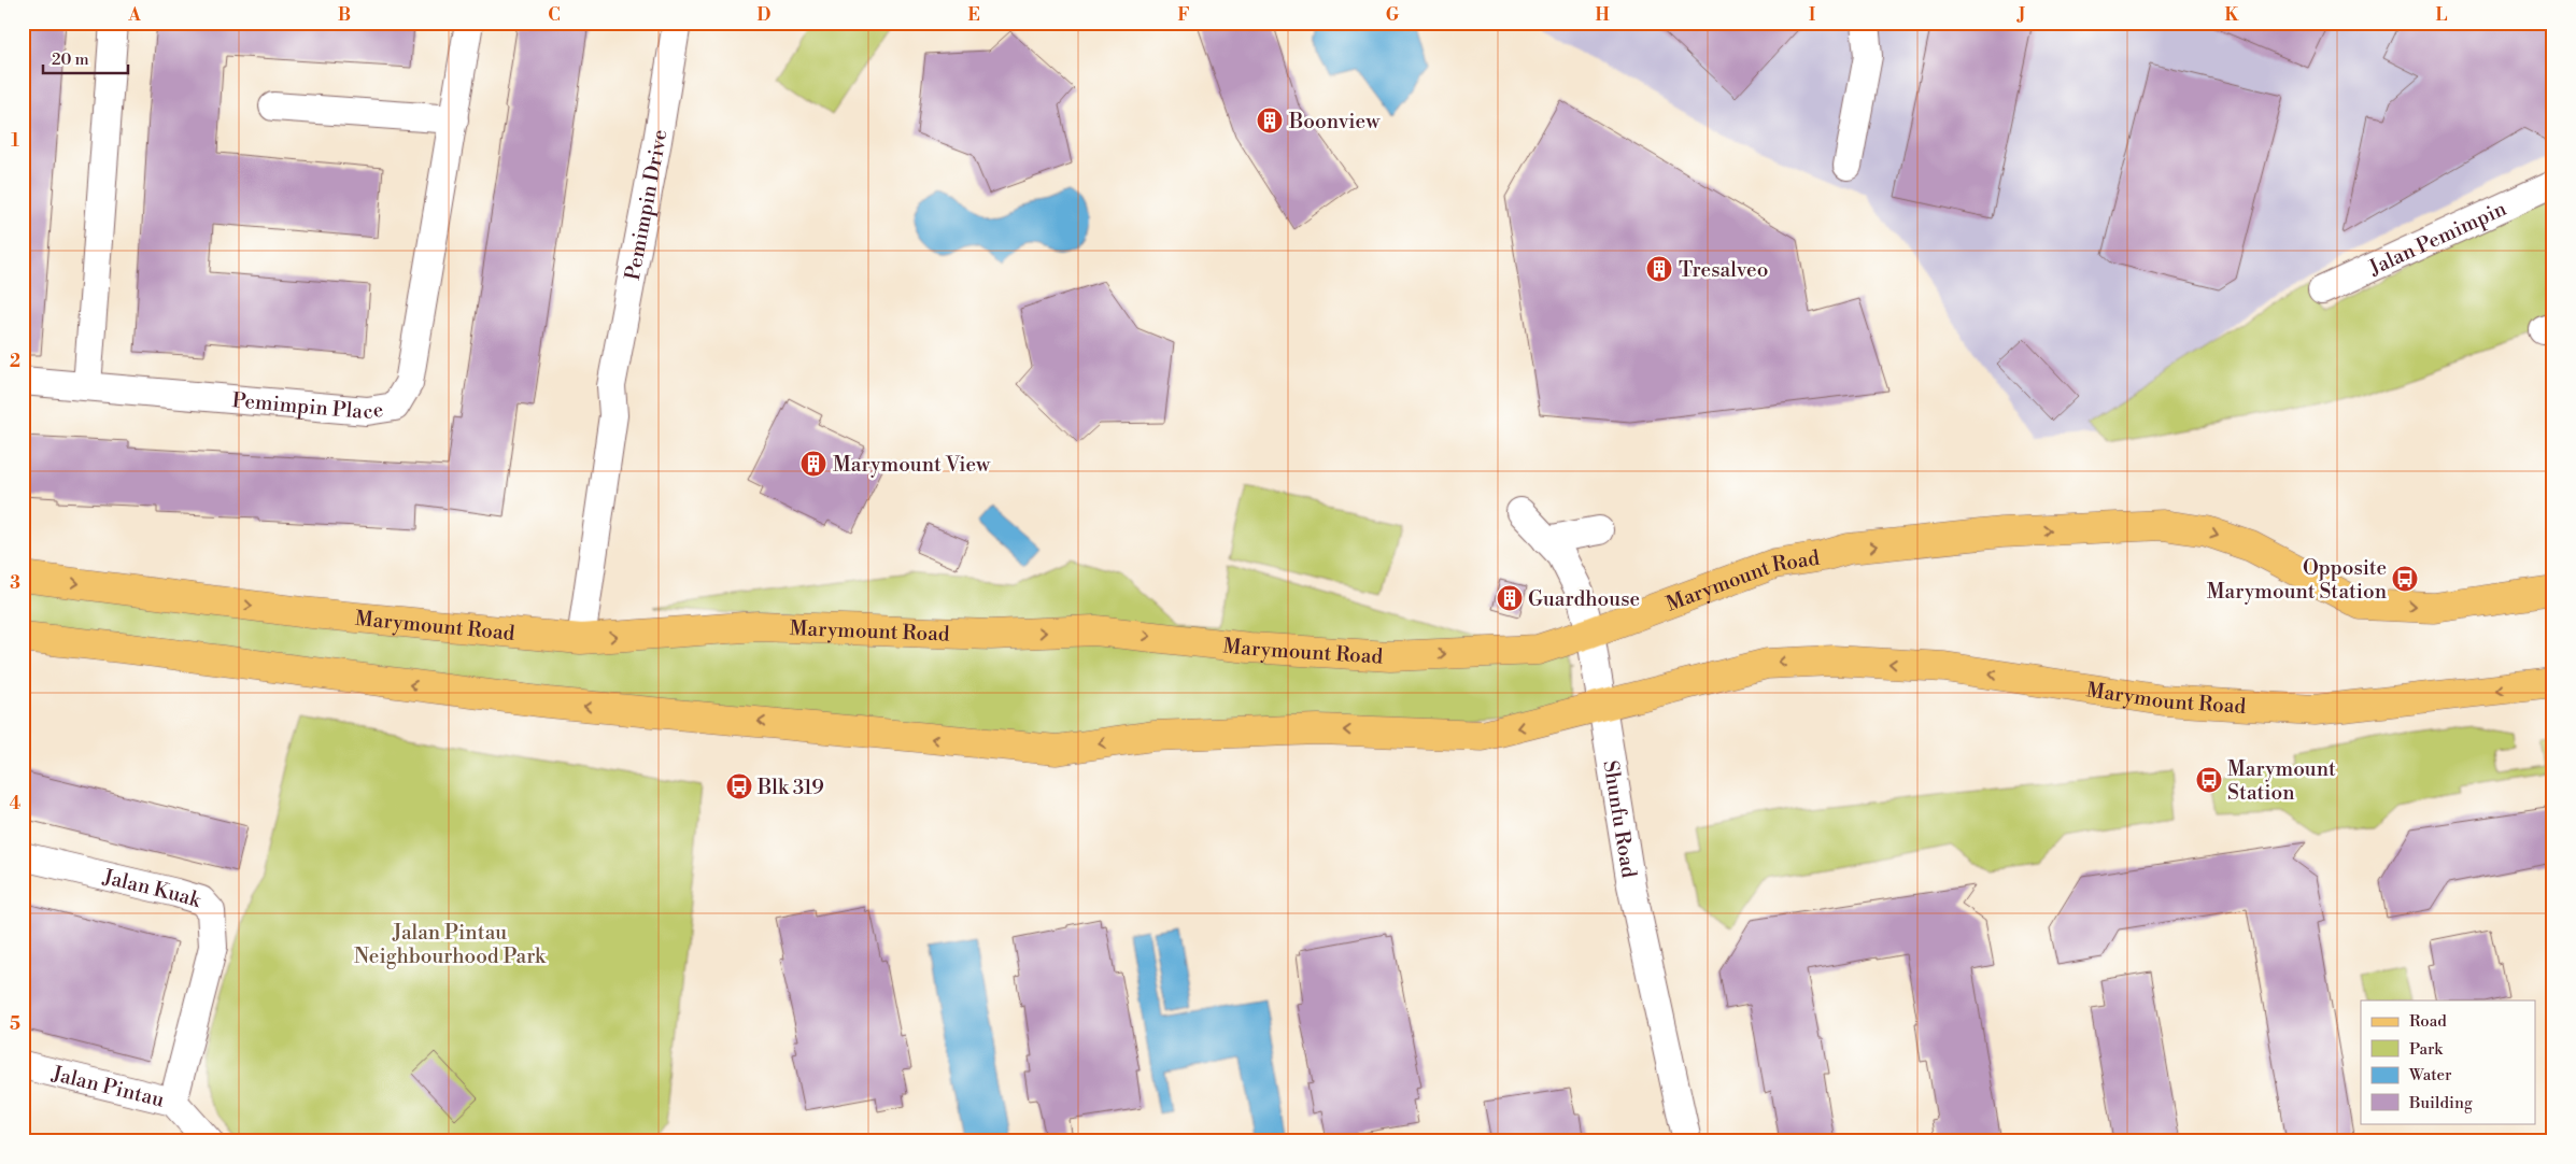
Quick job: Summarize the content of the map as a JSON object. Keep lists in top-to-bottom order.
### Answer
{
  "streets": {
    "main road": ["Marymount Road"],
    "street": [
      "Pemimpin Drive",
      "Jalan Pemimpin",
      "Pemimpin Place",
      "Shunfu Road",
      "Jalan Kuak",
      "Jalan Pintau"
    ]
  },
  "crossings": [
    ["Pemimpin Drive", "Marymount Road"],
    ["Marymount Road", "Shunfu Road"],
    ["Jalan Kuak", "Jalan Pintau"]
  ],
  "parks": ["Jalan Pintau Neighbourhood Park"],
  "places": {
    "building": [
      "Boonview",
      "Tresalveo",
      "Marymount View",
      "Guardhouse"
    ],
    "bus stop": ["Opposite Marymount Station", "Marymount Station", "Blk 319"]
  },
  "legend": [
    "Road",
    "Park",
    "Water",
    "Building"
  ],
  "scale_bar": "20 m",
  "grid": {
    "columns": [
      "A",
      "B",
      "C",
      "D",
      "E",
      "F",
      "G",
      "H",
      "I",
      "J",
      "K",
      "L"
    ],
    "rows": [
      "1",
      "2",
      "3",
      "4",
      "5"
    ]
  }
}
